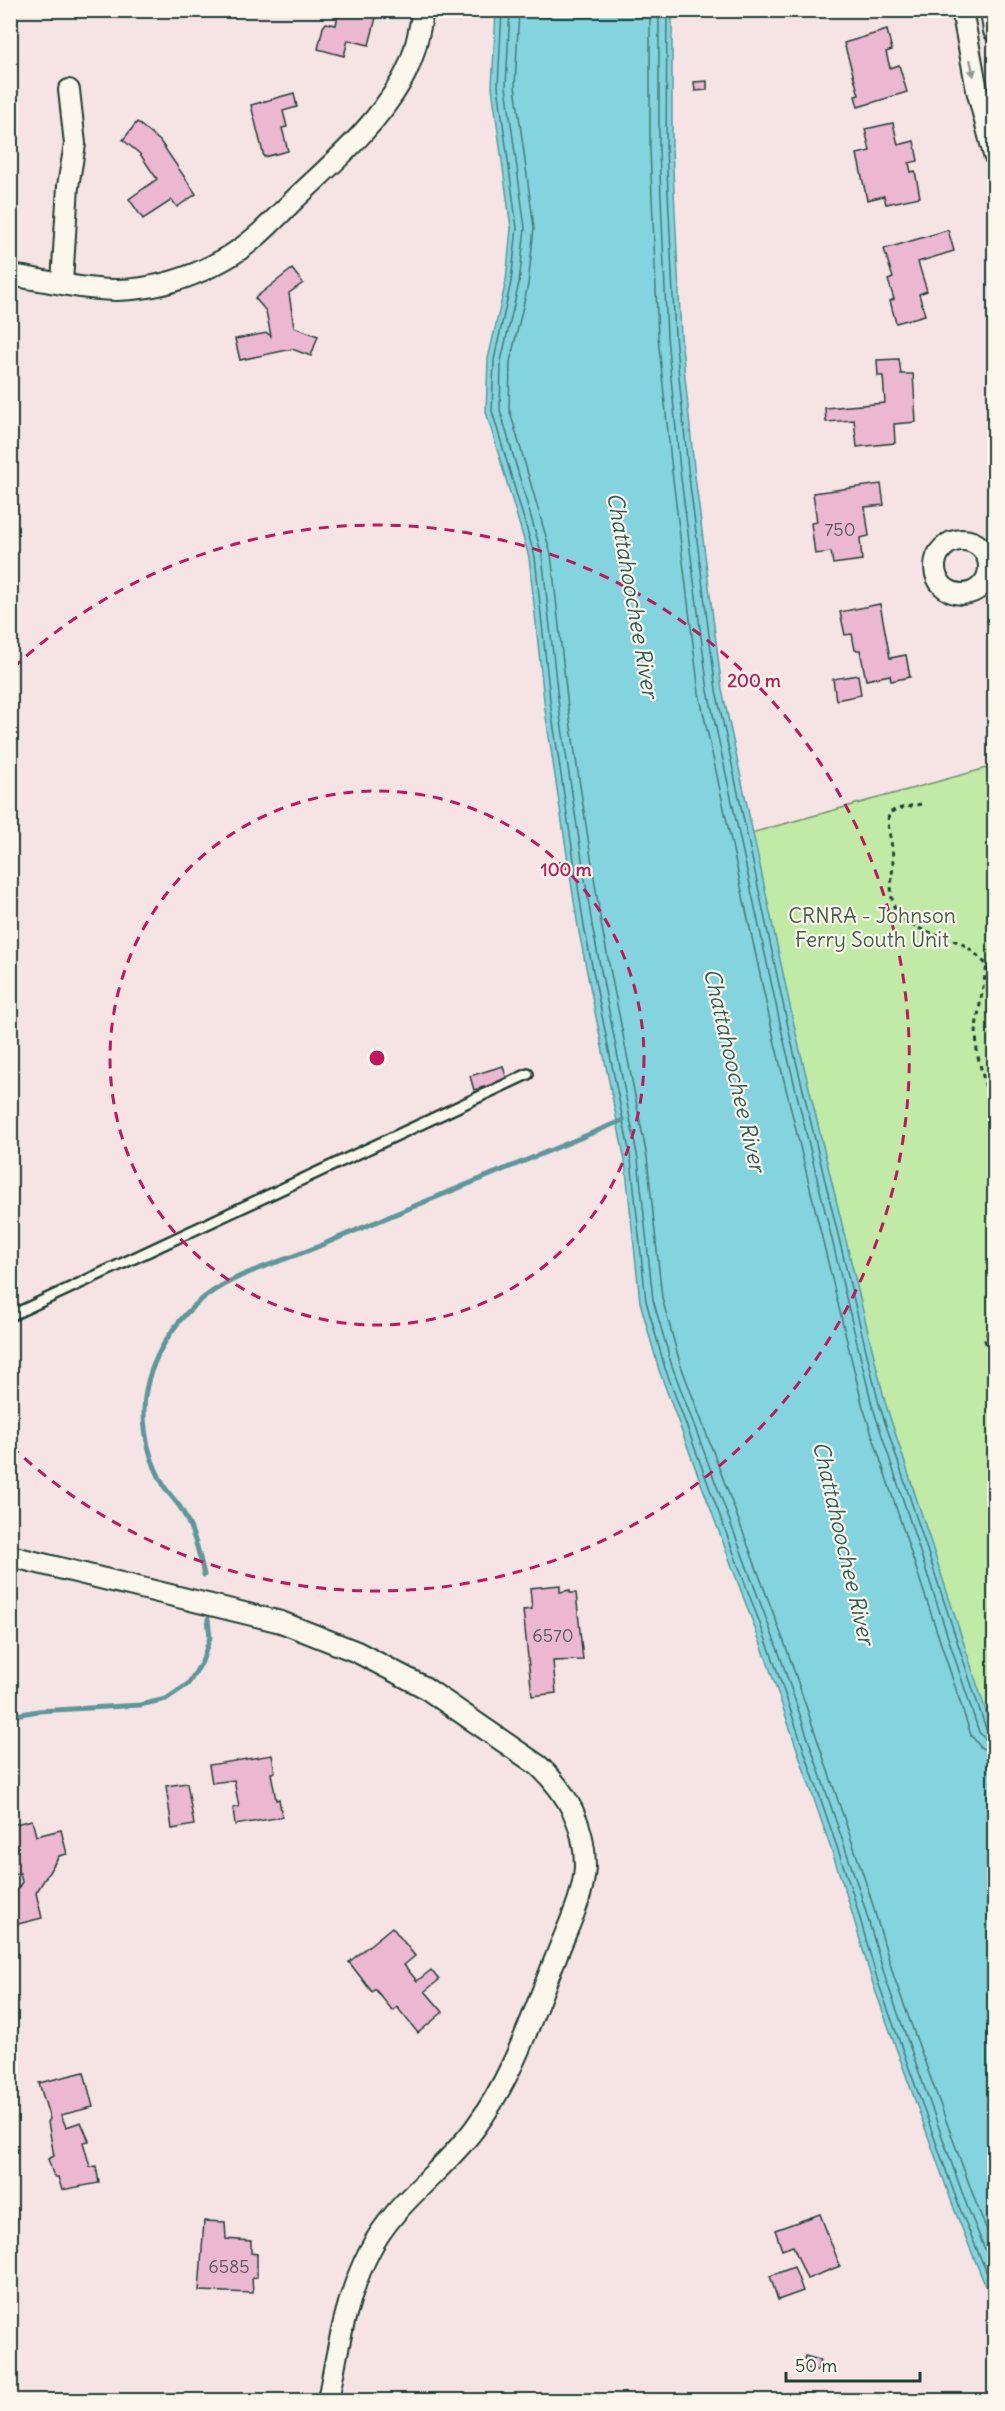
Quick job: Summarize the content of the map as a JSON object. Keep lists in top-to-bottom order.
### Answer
{
  "water": ["Chattahoochee River"],
  "parks": ["CRNRA - Johnson Ferry South Unit"],
  "house_numbers": ["750", "6570", "6585"],
  "scale_bar": "50 m",
  "rings": ["200 m", "100 m"]
}
